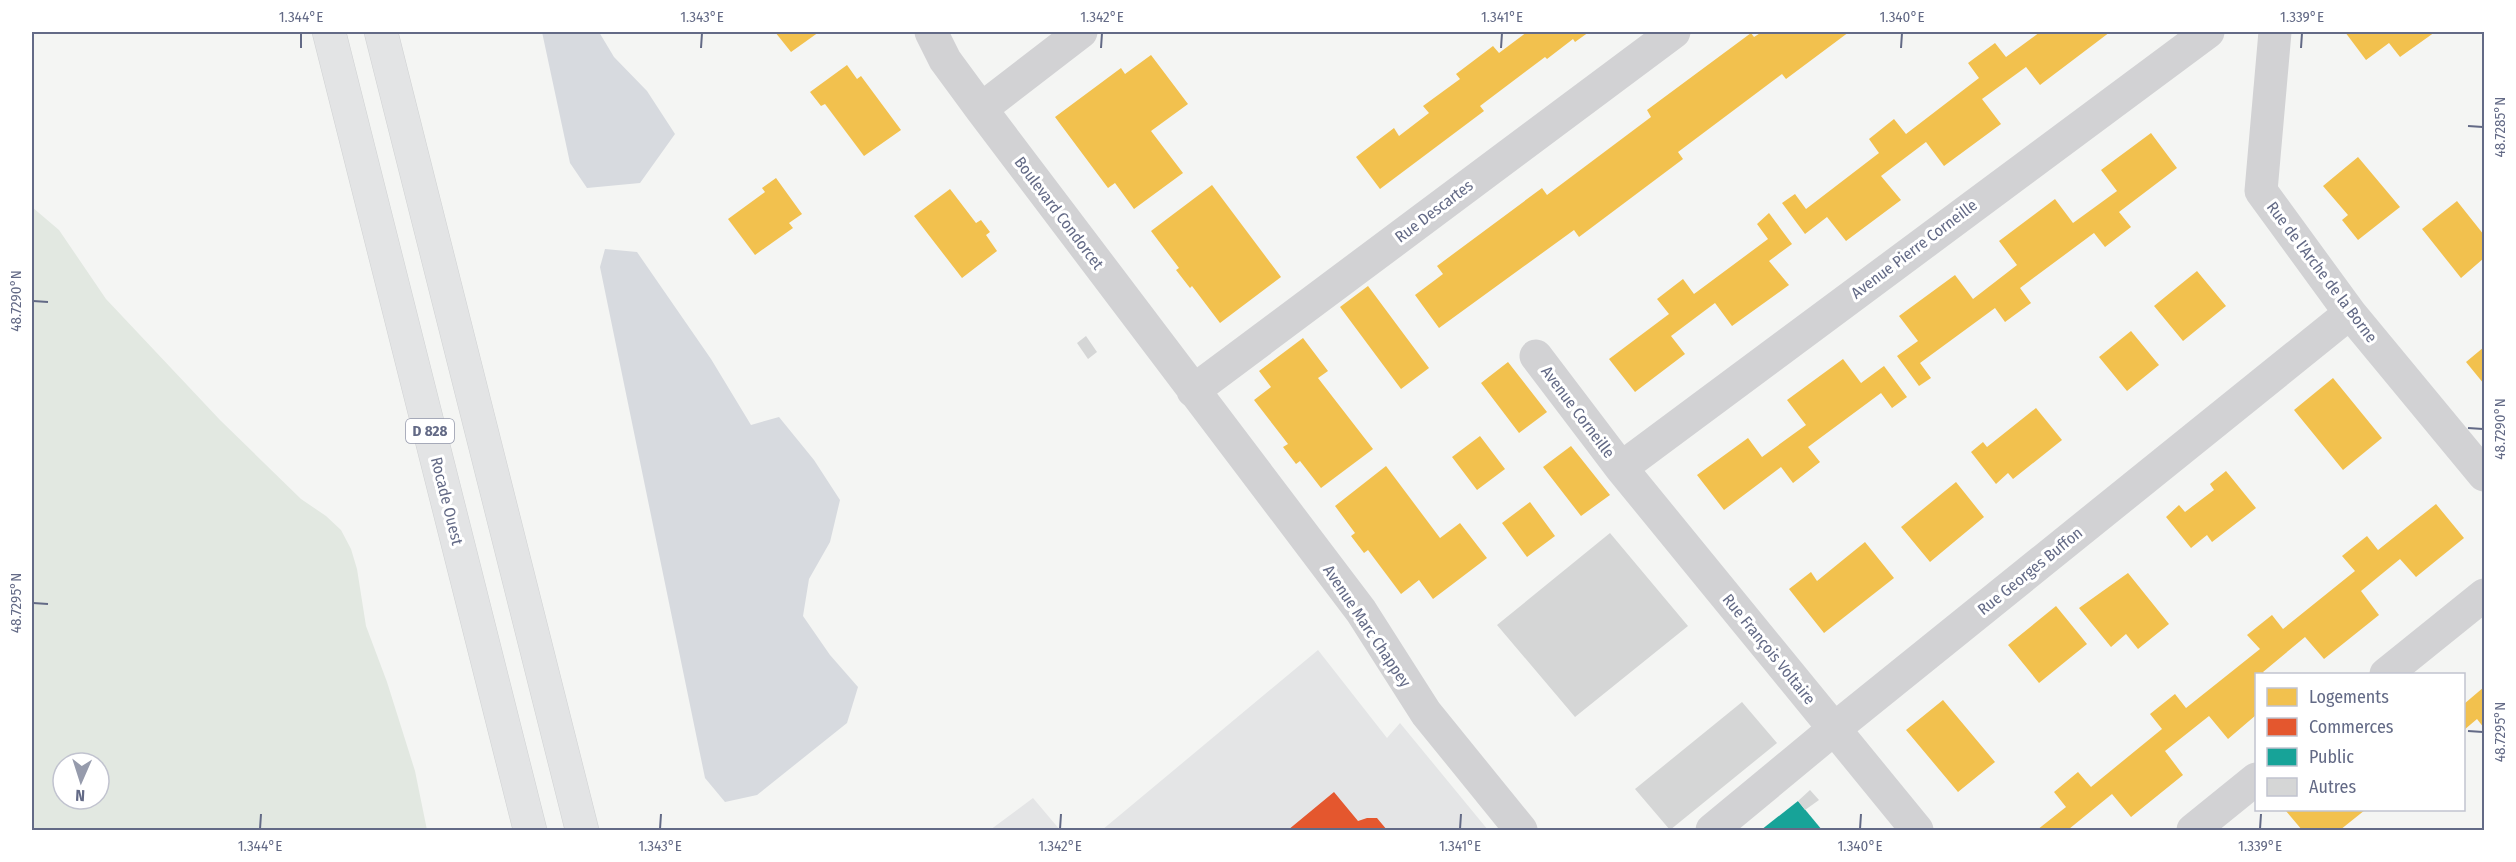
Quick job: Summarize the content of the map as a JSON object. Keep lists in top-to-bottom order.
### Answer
{
  "streets": {
    "main road": ["D 828", "Rocade Ouest"],
    "street": [
      "Rue Descartes",
      "Boulevard Condorcet",
      "Avenue Pierre Corneille",
      "Rue de l'Arche de la Borne",
      "Avenue Corneille",
      "Rue Georges Buffon",
      "Avenue Marc Chappey",
      "Rue François Voltaire"
    ]
  },
  "crossings": [
    ["Rue Descartes", "Boulevard Condorcet"],
    ["Rue Descartes", "Avenue Marc Chappey"],
    ["Boulevard Condorcet", "Avenue Marc Chappey"],
    ["Avenue Pierre Corneille", "Avenue Corneille"],
    ["Avenue Pierre Corneille", "Rue François Voltaire"],
    ["Rue de l'Arche de la Borne", "Rue Georges Buffon"],
    ["Avenue Corneille", "Rue François Voltaire"],
    ["Rue Georges Buffon", "Rue François Voltaire"]
  ],
  "legend": [
    "Logements",
    "Commerces",
    "Public",
    "Autres"
  ],
  "north": "bottom",
  "coordinates": [
    "1.344°E",
    "1.343°E",
    "1.342°E",
    "1.341°E",
    "1.340°E",
    "1.339°E",
    "48.7285°N",
    "48.7290°N",
    "48.7295°N"
  ]
}
